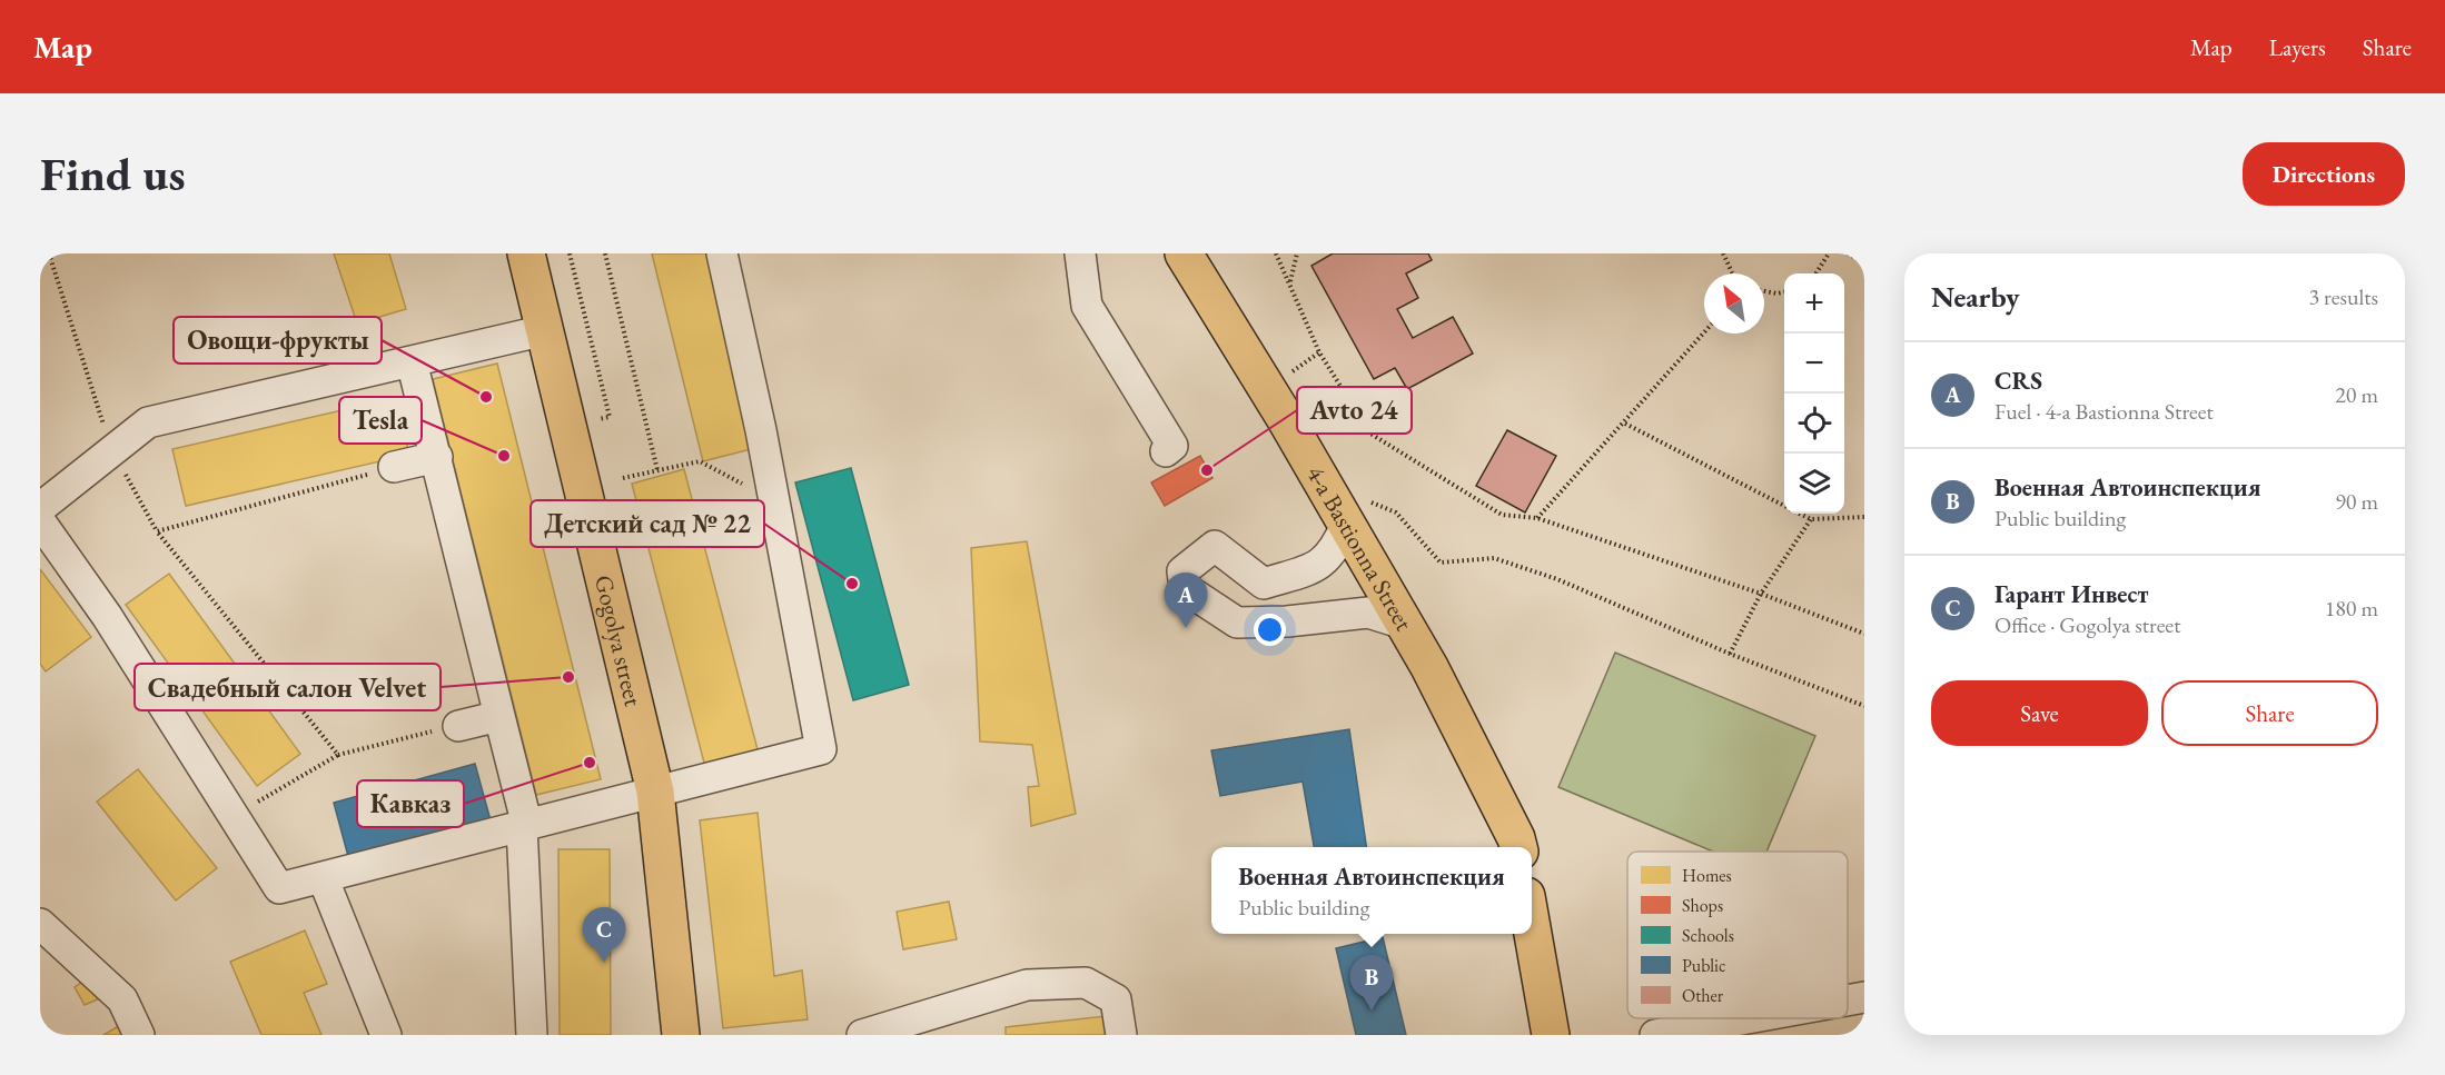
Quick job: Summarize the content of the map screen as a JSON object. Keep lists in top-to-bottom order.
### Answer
{
  "streets": {
    "main road": ["4-a Bastionna Street", "Gogolya street"]
  },
  "places": [
    "Овощи-фрукты",
    "Tesla",
    "Avto 24",
    "Детский сад № 22",
    "Свадебный салон Velvet",
    "Кавказ"
  ],
  "legend": [
    "Homes",
    "Shops",
    "Schools",
    "Public",
    "Other"
  ],
  "north": "top left",
  "page": {
    "header": "Map",
    "nav": ["Map", "Layers", "Share"],
    "buttons": [
      "Directions",
      ["Save", "Share"]
    ],
    "title": "Find us",
    "heading": ["Nearby", "3 results"],
    "map_buttons": ["+", "−"],
    "list": [
      {
        "mark": "A",
        "name": "CRS",
        "note": "Fuel · 4-a Bastionna Street",
        "value": "20 m"
      },
      {
        "mark": "B",
        "name": "Военная Автоинспекция",
        "note": "Public building",
        "value": "90 m"
      },
      {
        "mark": "C",
        "name": "Гарант Инвест",
        "note": "Office · Gogolya street",
        "value": "180 m"
      }
    ],
    "pins": ["A", "C", "B"],
    "popup": ["Военная Автоинспекция", "Public building"]
  }
}
